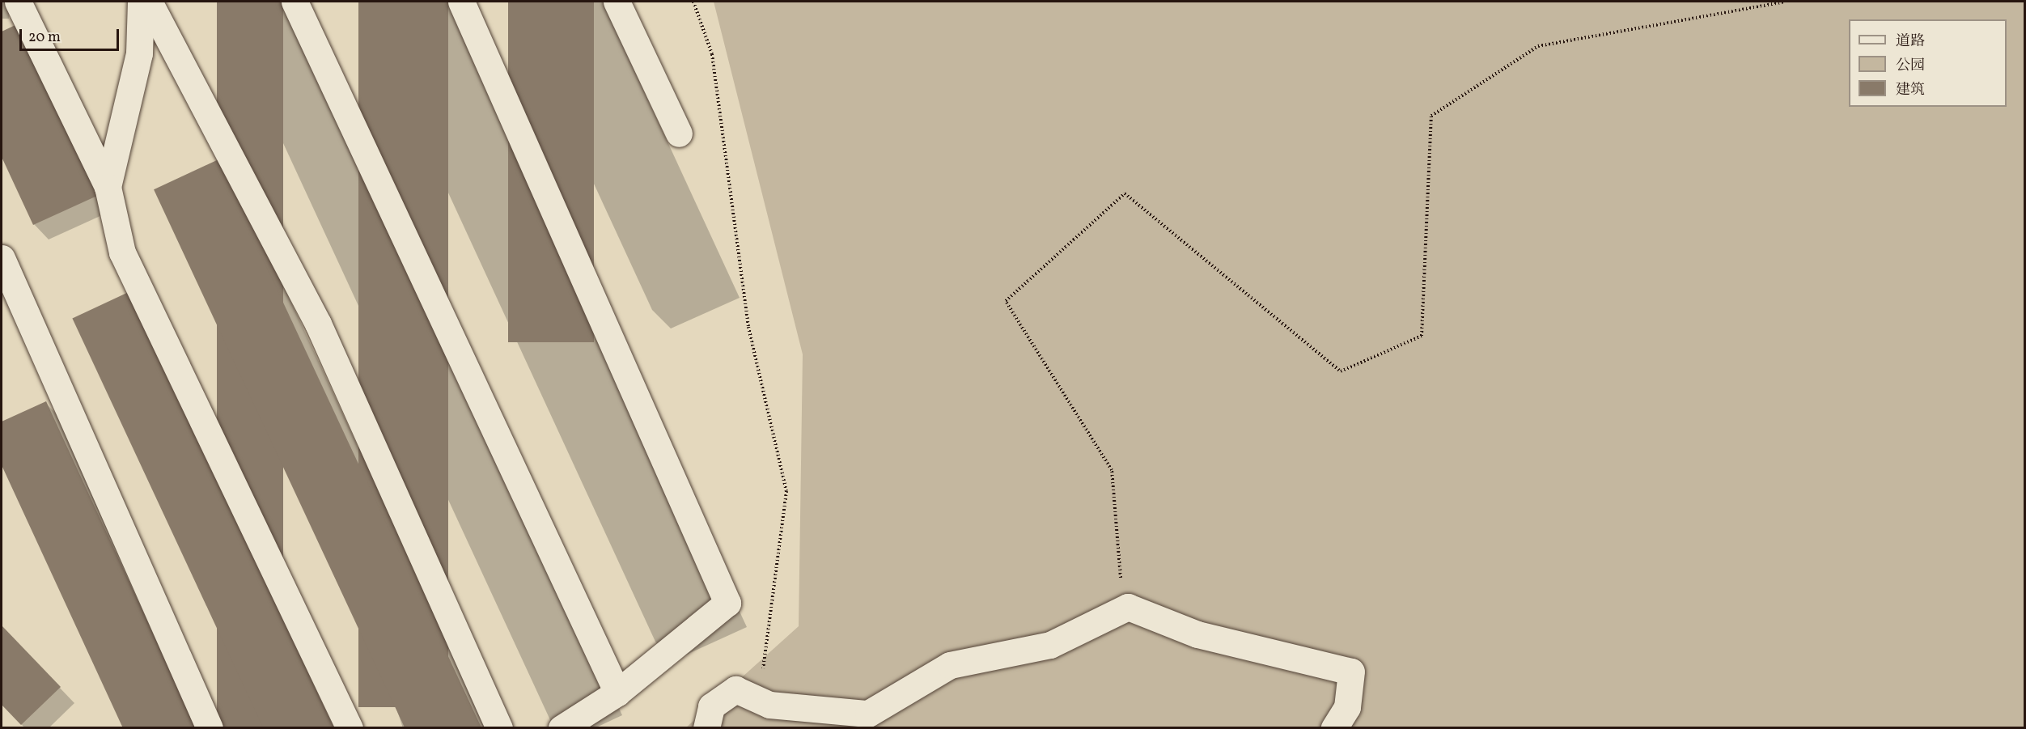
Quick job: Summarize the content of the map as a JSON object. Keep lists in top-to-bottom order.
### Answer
{
  "legend": ["道路", "公园", "建筑"],
  "scale_bar": "20 m"
}
